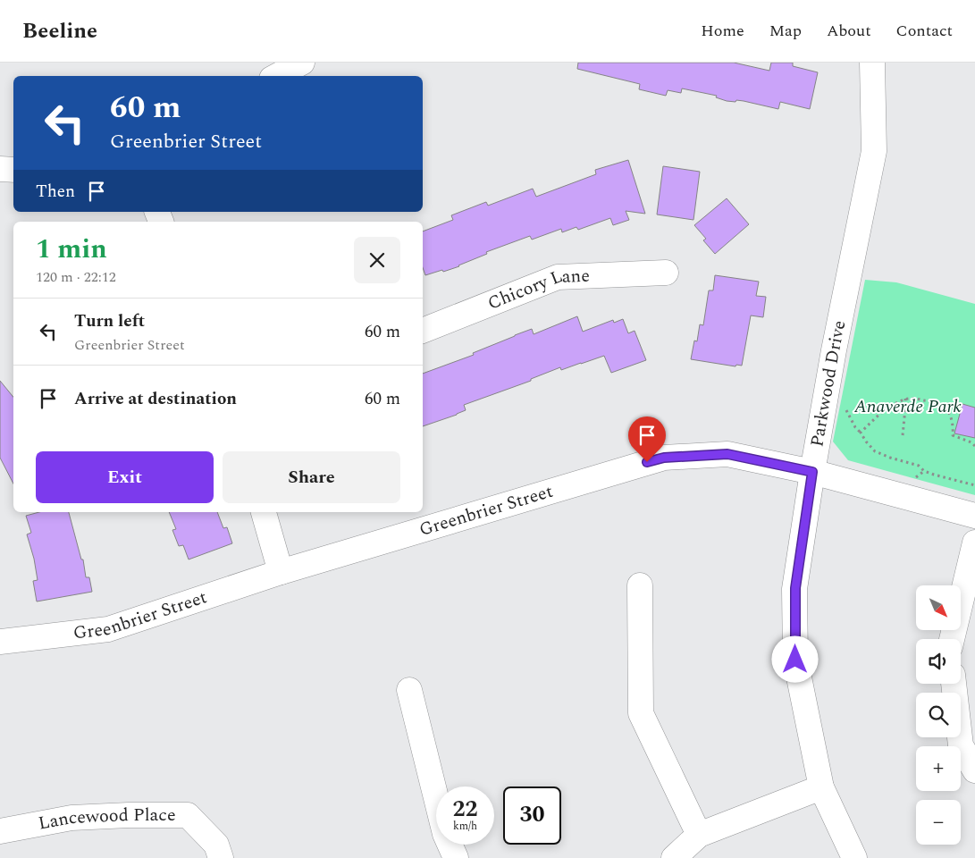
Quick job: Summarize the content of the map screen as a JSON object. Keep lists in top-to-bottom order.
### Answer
{
  "streets": {
    "street": [
      "Chicory Lane",
      "Parkwood Drive",
      "Greenbrier Street",
      "Lancewood Place"
    ]
  },
  "crossings": [
    ["Parkwood Drive", "Greenbrier Street"]
  ],
  "parks": ["Anaverde Park"],
  "north": "bottom right",
  "page": {
    "header": "Beeline",
    "nav": [
      "Home",
      "Map",
      "About",
      "Contact"
    ],
    "turn": ["60 m", "Greenbrier Street"],
    "then": "Then",
    "heading": ["1 min", "120 m · 22:12"],
    "list": [
      {
        "name": "Turn left",
        "note": "Greenbrier Street",
        "value": "60 m"
      },
      {
        "name": "Arrive at destination",
        "value": "60 m"
      }
    ],
    "buttons": ["Exit", "Share"],
    "map_buttons": ["+", "−"],
    "speed": "22 km/h",
    "limit": "30"
  }
}
